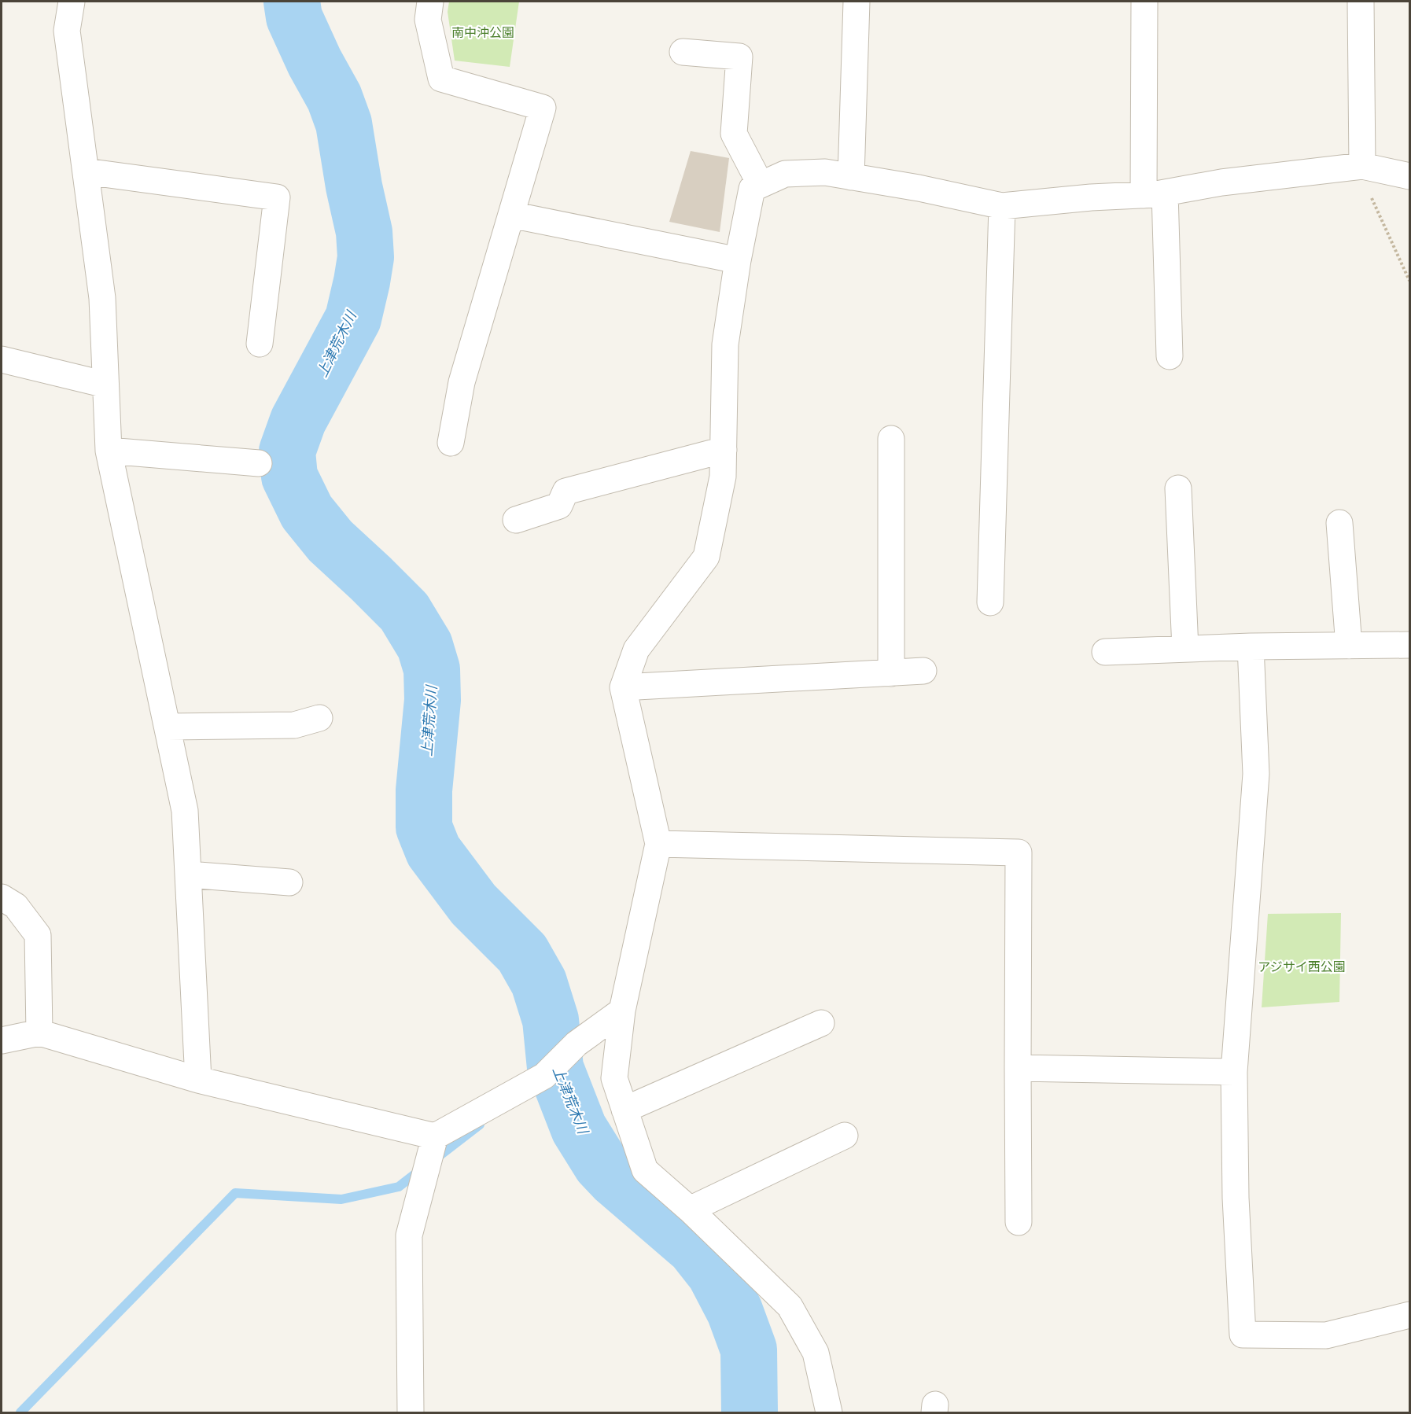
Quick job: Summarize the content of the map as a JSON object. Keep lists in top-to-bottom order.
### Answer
{
  "water": ["上津荒木川"],
  "parks": ["南中沖公園", "アジサイ西公園"]
}
